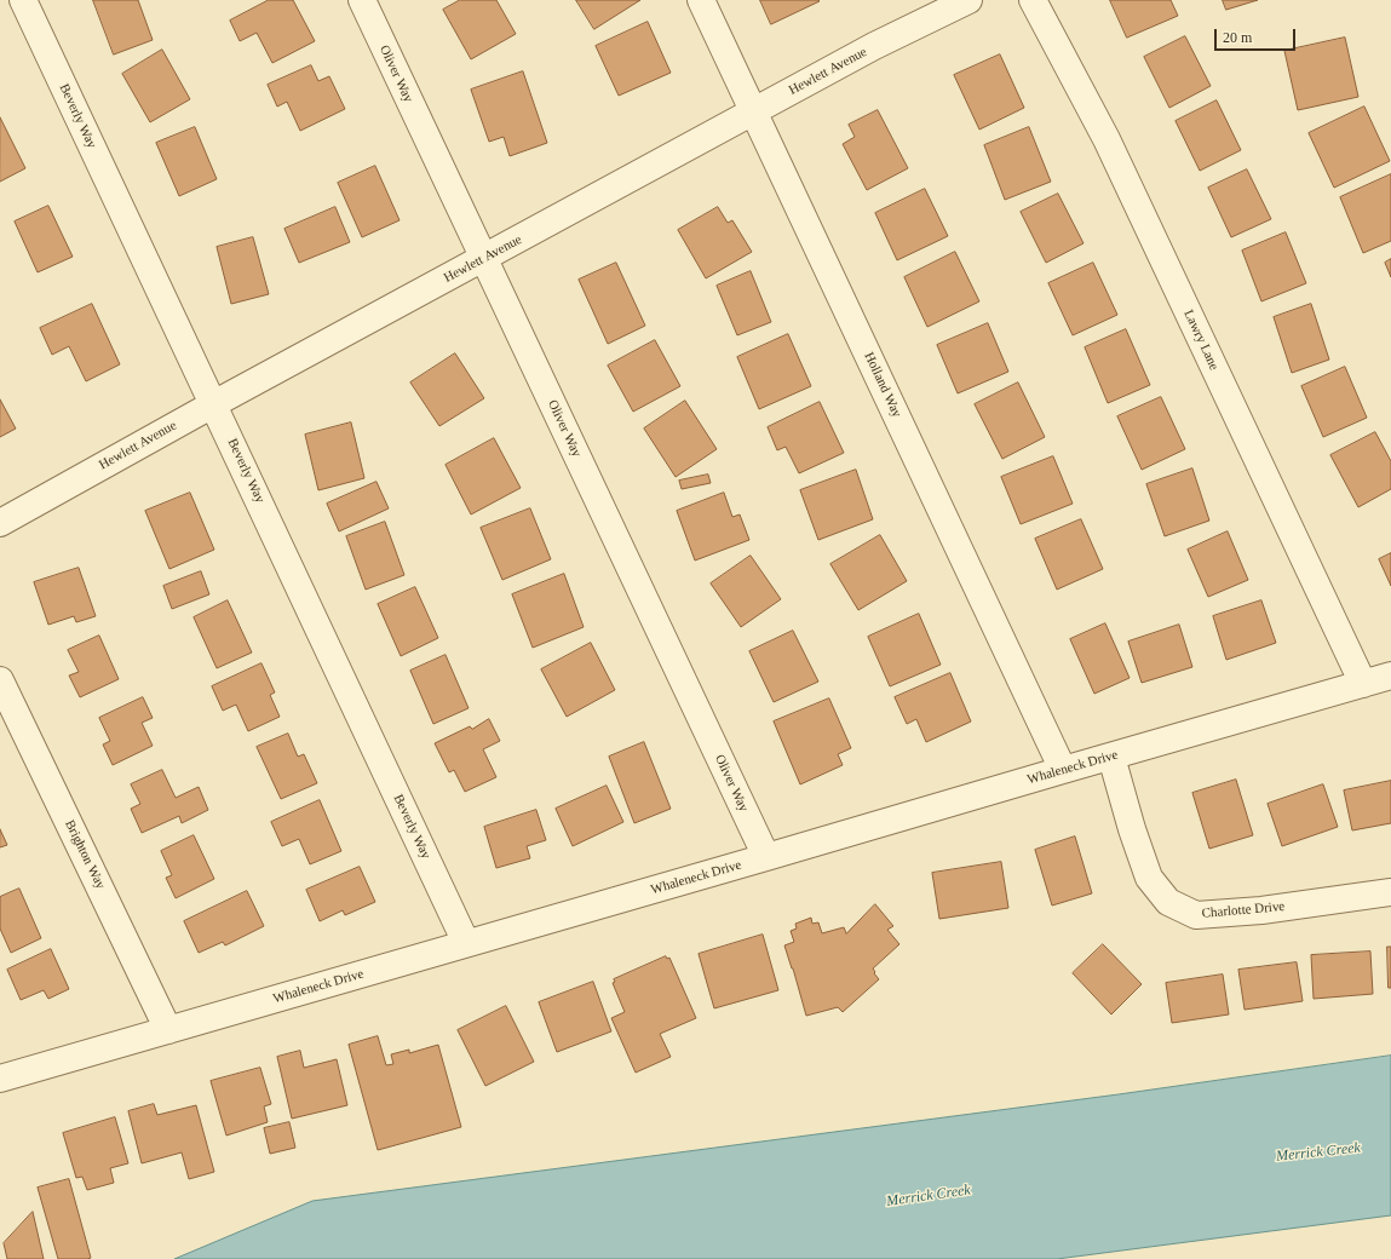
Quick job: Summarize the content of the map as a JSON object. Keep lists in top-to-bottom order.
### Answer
{
  "streets": {
    "street": [
      "Hewlett Avenue",
      "Oliver Way",
      "Beverly Way",
      "Lawry Lane",
      "Holland Way",
      "Whaleneck Drive",
      "Brighton Way",
      "Charlotte Drive"
    ]
  },
  "crossings": [
    ["Hewlett Avenue", "Oliver Way"],
    ["Hewlett Avenue", "Beverly Way"],
    ["Hewlett Avenue", "Holland Way"],
    ["Oliver Way", "Whaleneck Drive"],
    ["Beverly Way", "Whaleneck Drive"],
    ["Lawry Lane", "Whaleneck Drive"],
    ["Holland Way", "Whaleneck Drive"],
    ["Whaleneck Drive", "Brighton Way"],
    ["Whaleneck Drive", "Charlotte Drive"]
  ],
  "water": ["Merrick Creek"],
  "scale_bar": "20 m"
}
